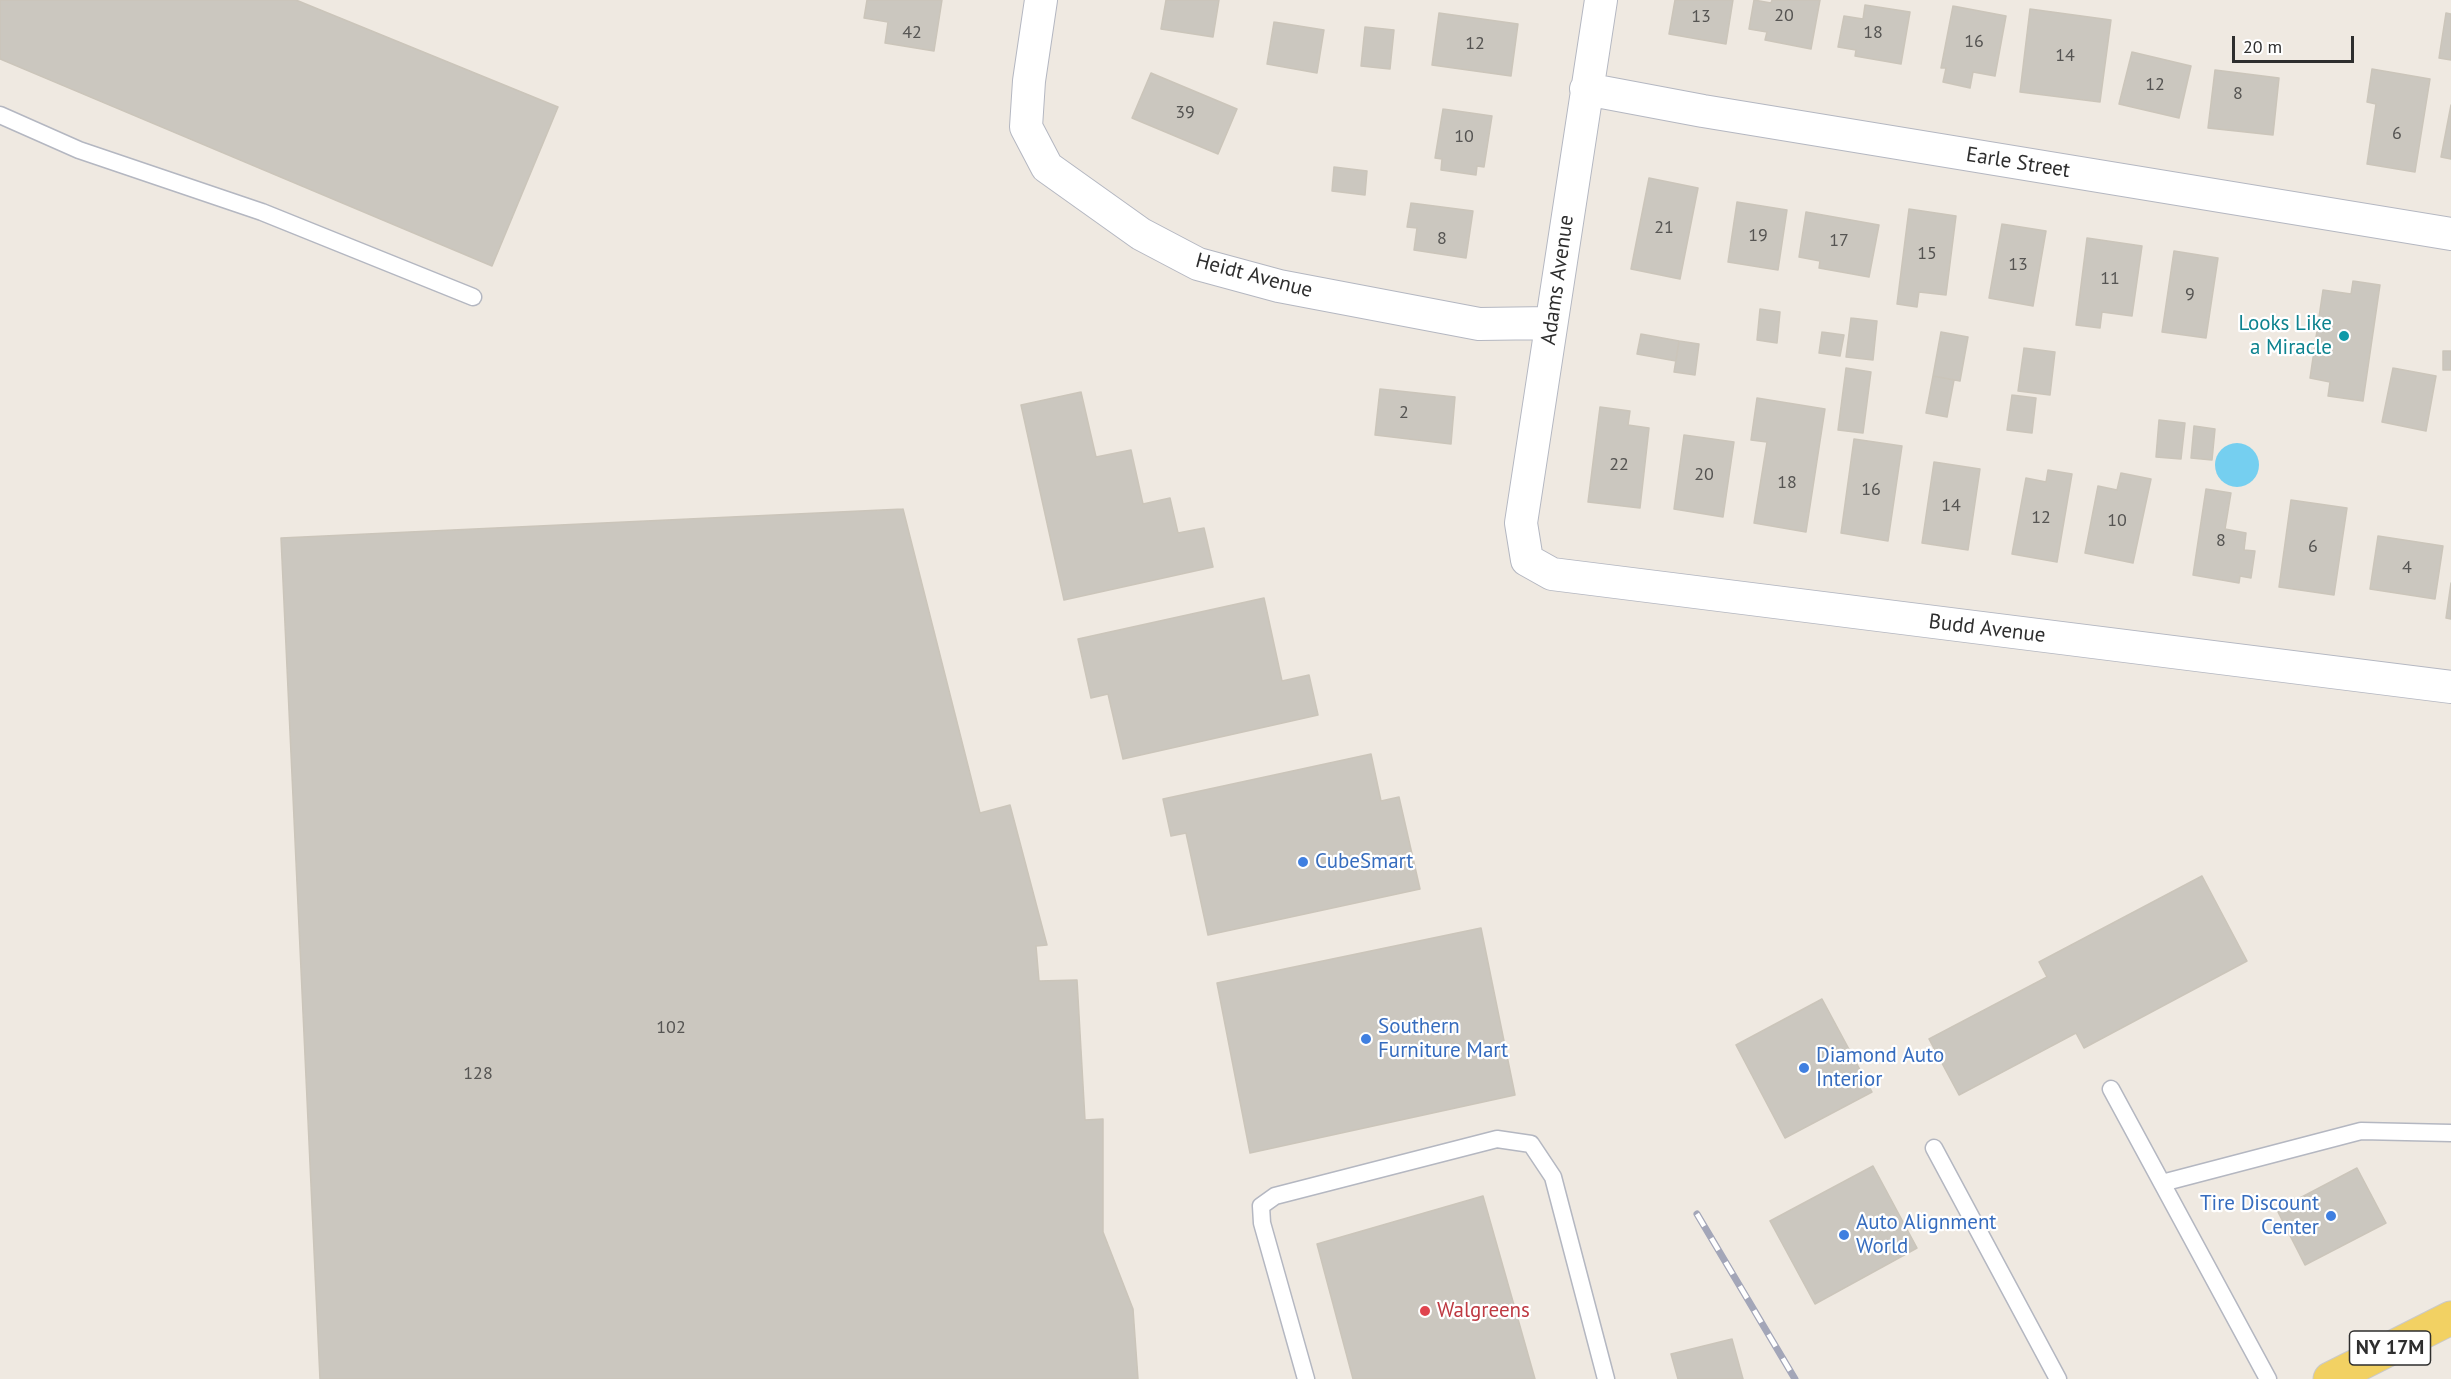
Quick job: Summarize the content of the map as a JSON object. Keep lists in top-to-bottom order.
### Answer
{
  "streets": {
    "main road": ["NY 17M"],
    "street": [
      "Earle Street",
      "Heidt Avenue",
      "Adams Avenue",
      "Budd Avenue"
    ]
  },
  "crossings": [
    ["Earle Street", "Adams Avenue"],
    ["Heidt Avenue", "Adams Avenue"],
    ["Adams Avenue", "Budd Avenue"]
  ],
  "places": [
    "Looks Like a Miracle",
    "CubeSmart",
    "Southern Furniture Mart",
    "Diamond Auto Interior",
    "Tire Discount Center",
    "Auto Alignment World",
    "Walgreens"
  ],
  "house_numbers": [
    "20",
    "13",
    "42",
    "18",
    "16",
    "12",
    "14",
    "12",
    "8",
    "39",
    "6",
    "10",
    "21",
    "19",
    "8",
    "17",
    "15",
    "13",
    "11",
    "9",
    "2",
    "22",
    "20",
    "18",
    "16",
    "14",
    "12",
    "10",
    "8",
    "6",
    "4",
    "102",
    "128"
  ],
  "scale_bar": "20 m"
}
